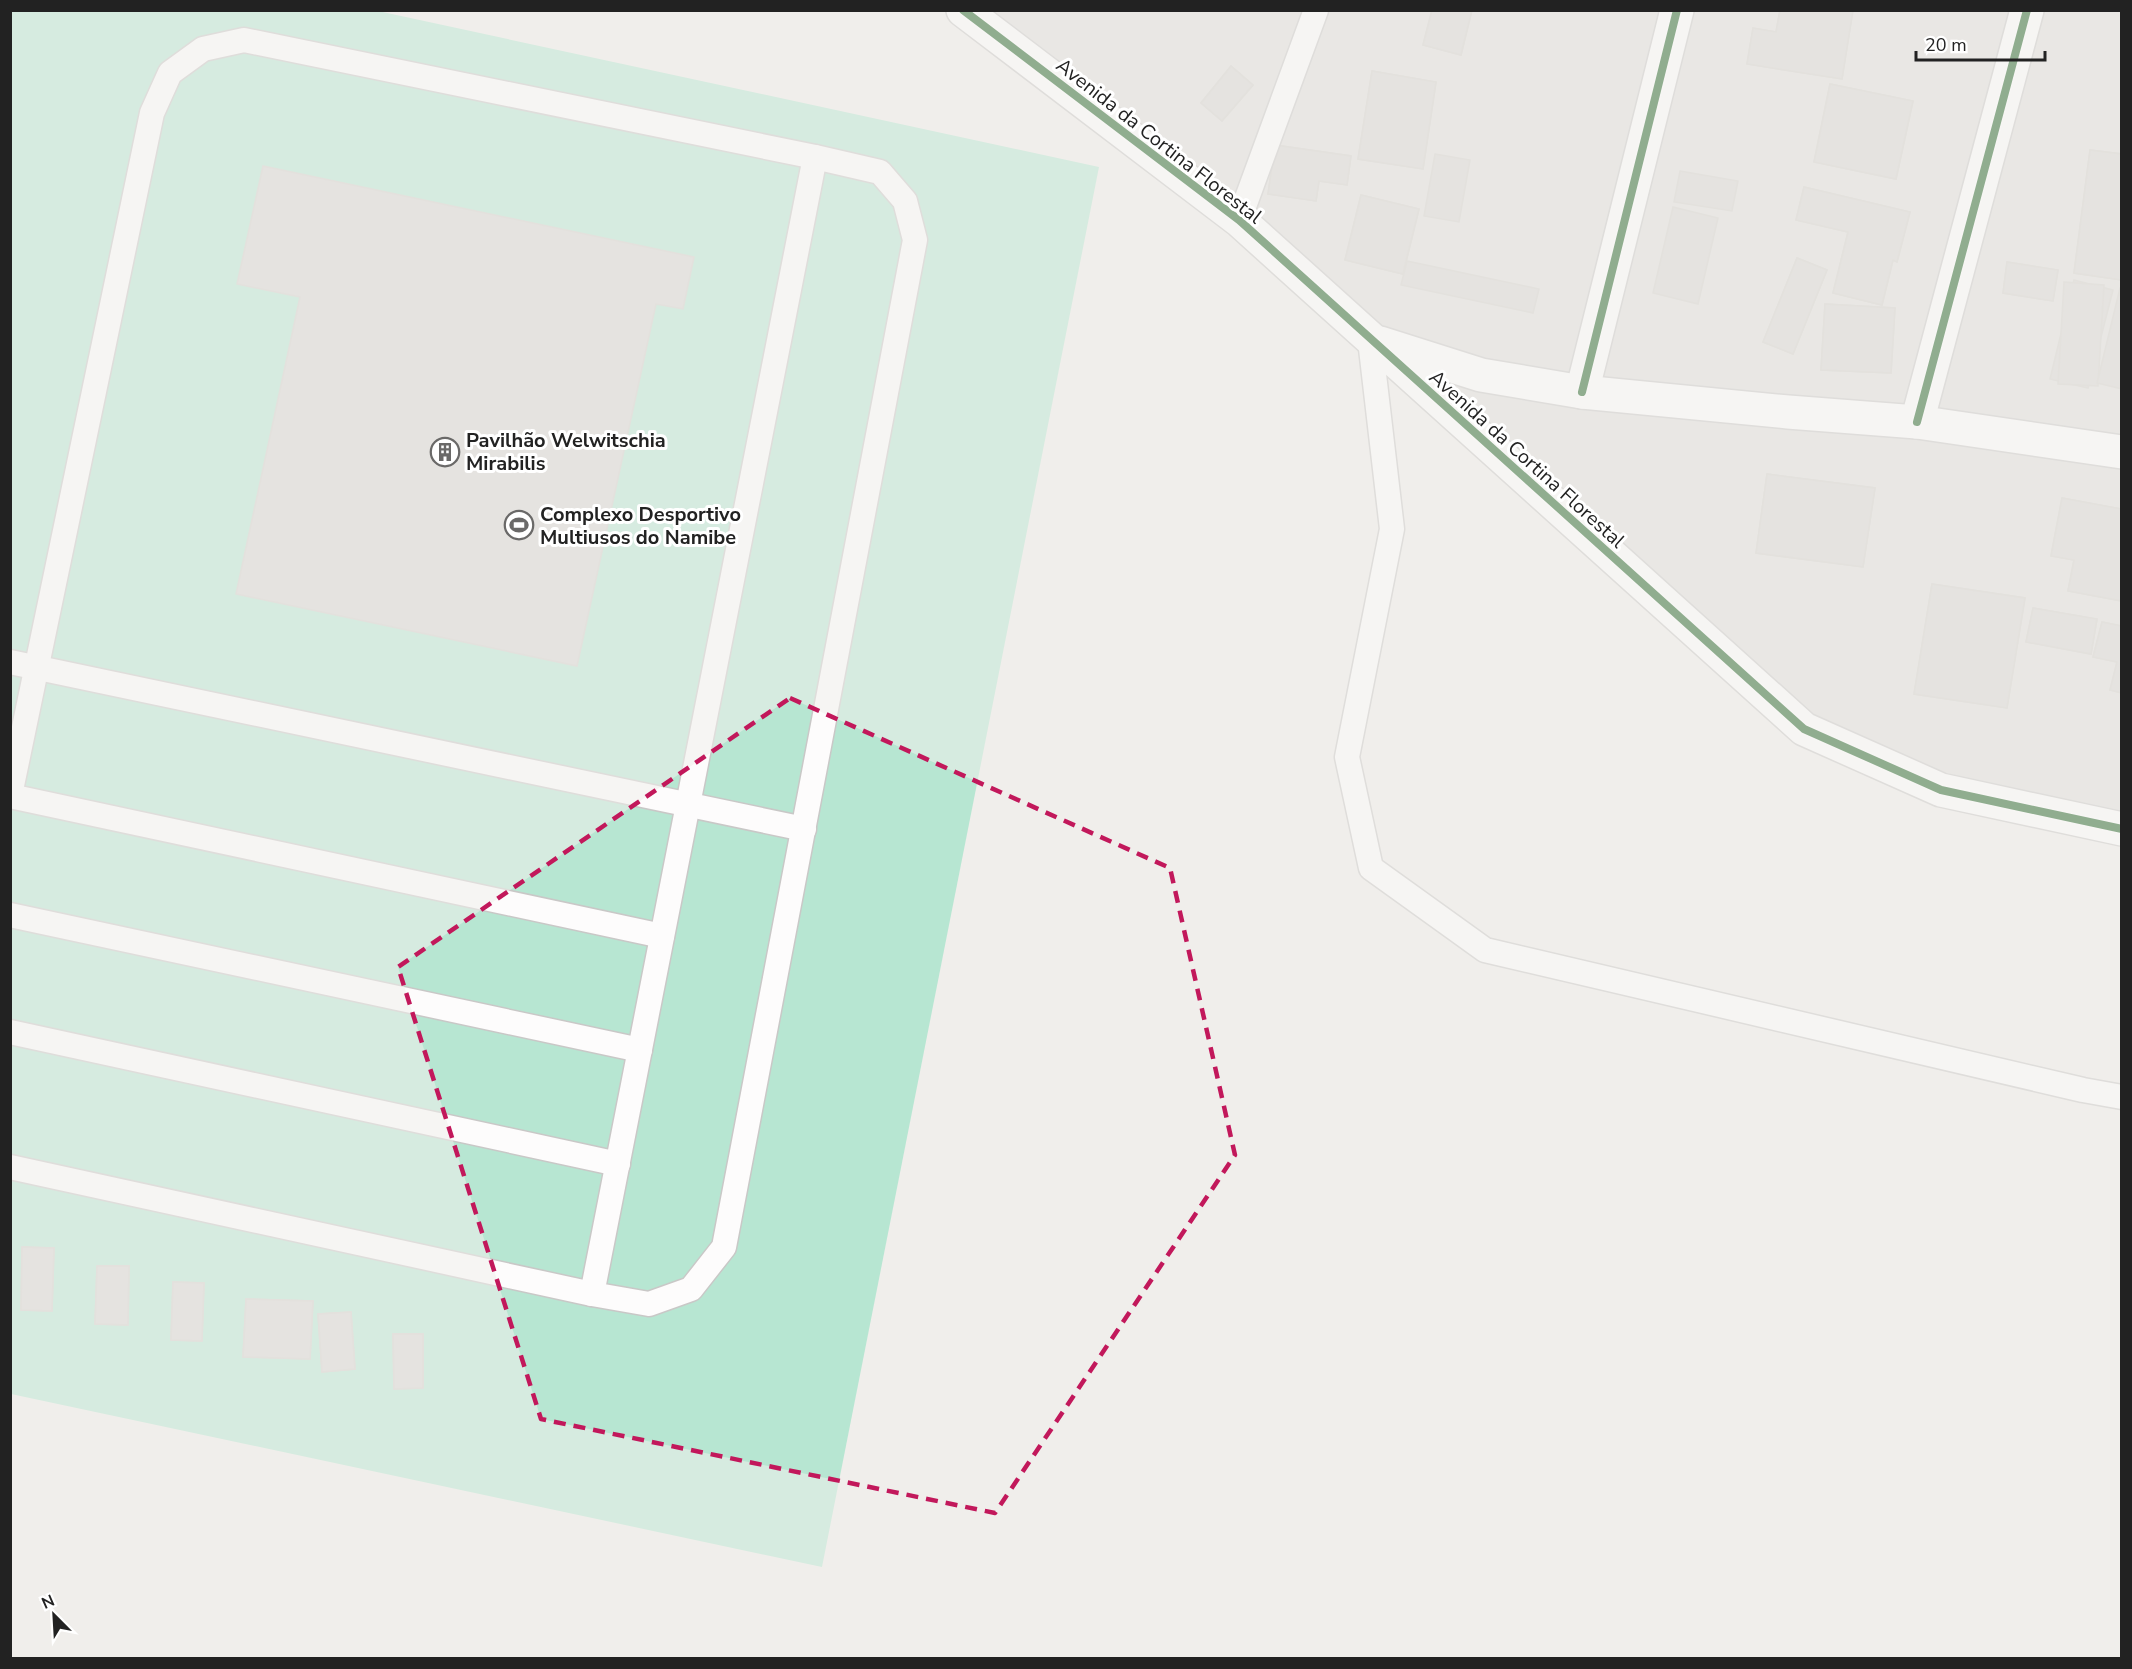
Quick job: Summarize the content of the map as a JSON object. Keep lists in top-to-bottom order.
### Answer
{
  "streets": {
    "street": ["Avenida da Cortina Florestal"]
  },
  "places": {
    "building": ["Pavilhão Welwitschia Mirabilis"],
    "sports": ["Complexo Desportivo Multiusos do Namibe"]
  },
  "scale_bar": "20 m",
  "north": "top left"
}
